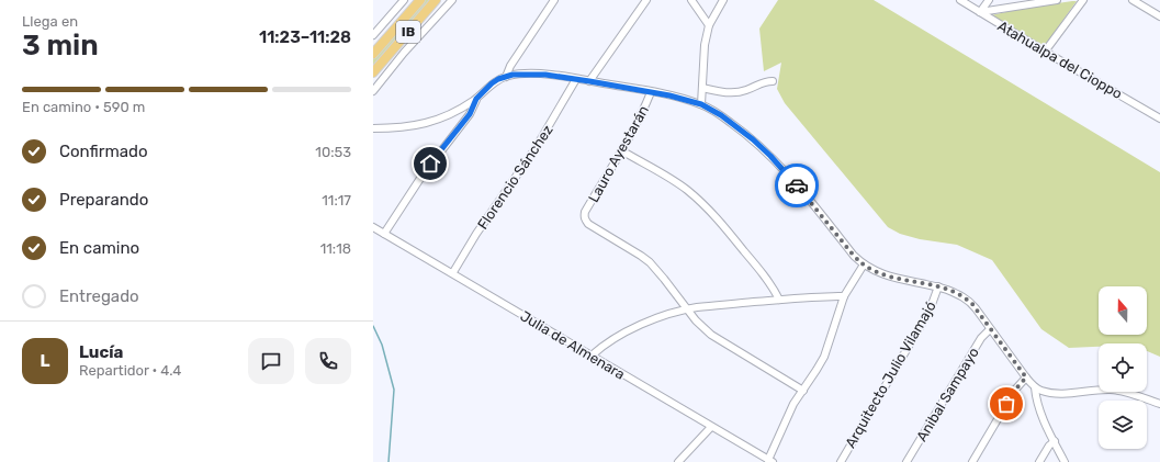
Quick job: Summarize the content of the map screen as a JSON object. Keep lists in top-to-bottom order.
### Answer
{
  "streets": {
    "highway": ["IB"],
    "street": [
      "Atahualpa del Cioppo",
      "Lauro Ayestarán",
      "Florencio Sánchez",
      "Julia de Almenara",
      "Arquitecto Julio Vilamajó",
      "Anibal Sampayo"
    ]
  },
  "crossings": [
    ["Florencio Sánchez", "Julia de Almenara"]
  ],
  "north": "top",
  "page": {
    "heading": ["3 min", "Llega en", "11:23–11:28"],
    "panel": ["Lucía", "Repartidor · 4.4"],
    "bar": "En camino · 590 m",
    "list": [
      ["Confirmado", "10:53"],
      ["Preparando", "11:17"],
      ["En camino", "11:18"],
      "Entregado"
    ],
    "round": "L"
  }
}
